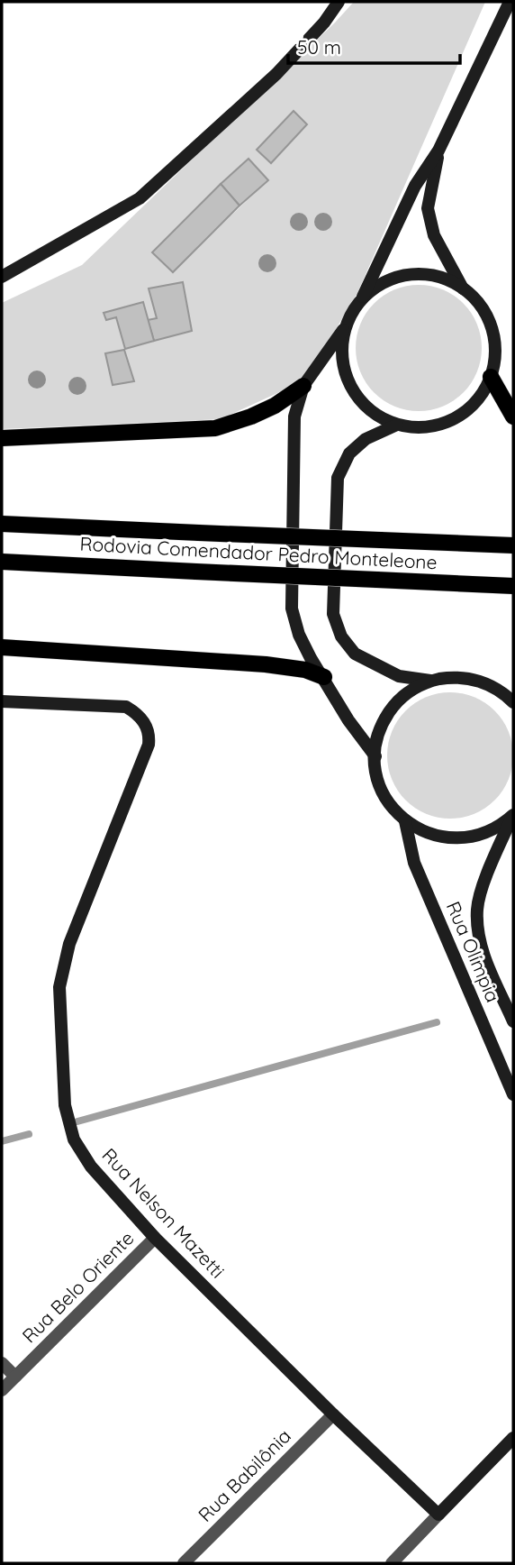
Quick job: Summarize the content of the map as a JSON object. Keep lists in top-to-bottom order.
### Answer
{
  "streets": {
    "main road": ["Rodovia Comendador Pedro Monteleone", "Rua Olímpia", "Rua Nelson Mazetti"],
    "street": ["Rua Belo Oriente", "Rua Babilônia"]
  },
  "crossings": [
    ["Rua Nelson Mazetti", "Rua Belo Oriente"],
    ["Rua Nelson Mazetti", "Rua Babilônia"]
  ],
  "scale_bar": "50 m"
}
